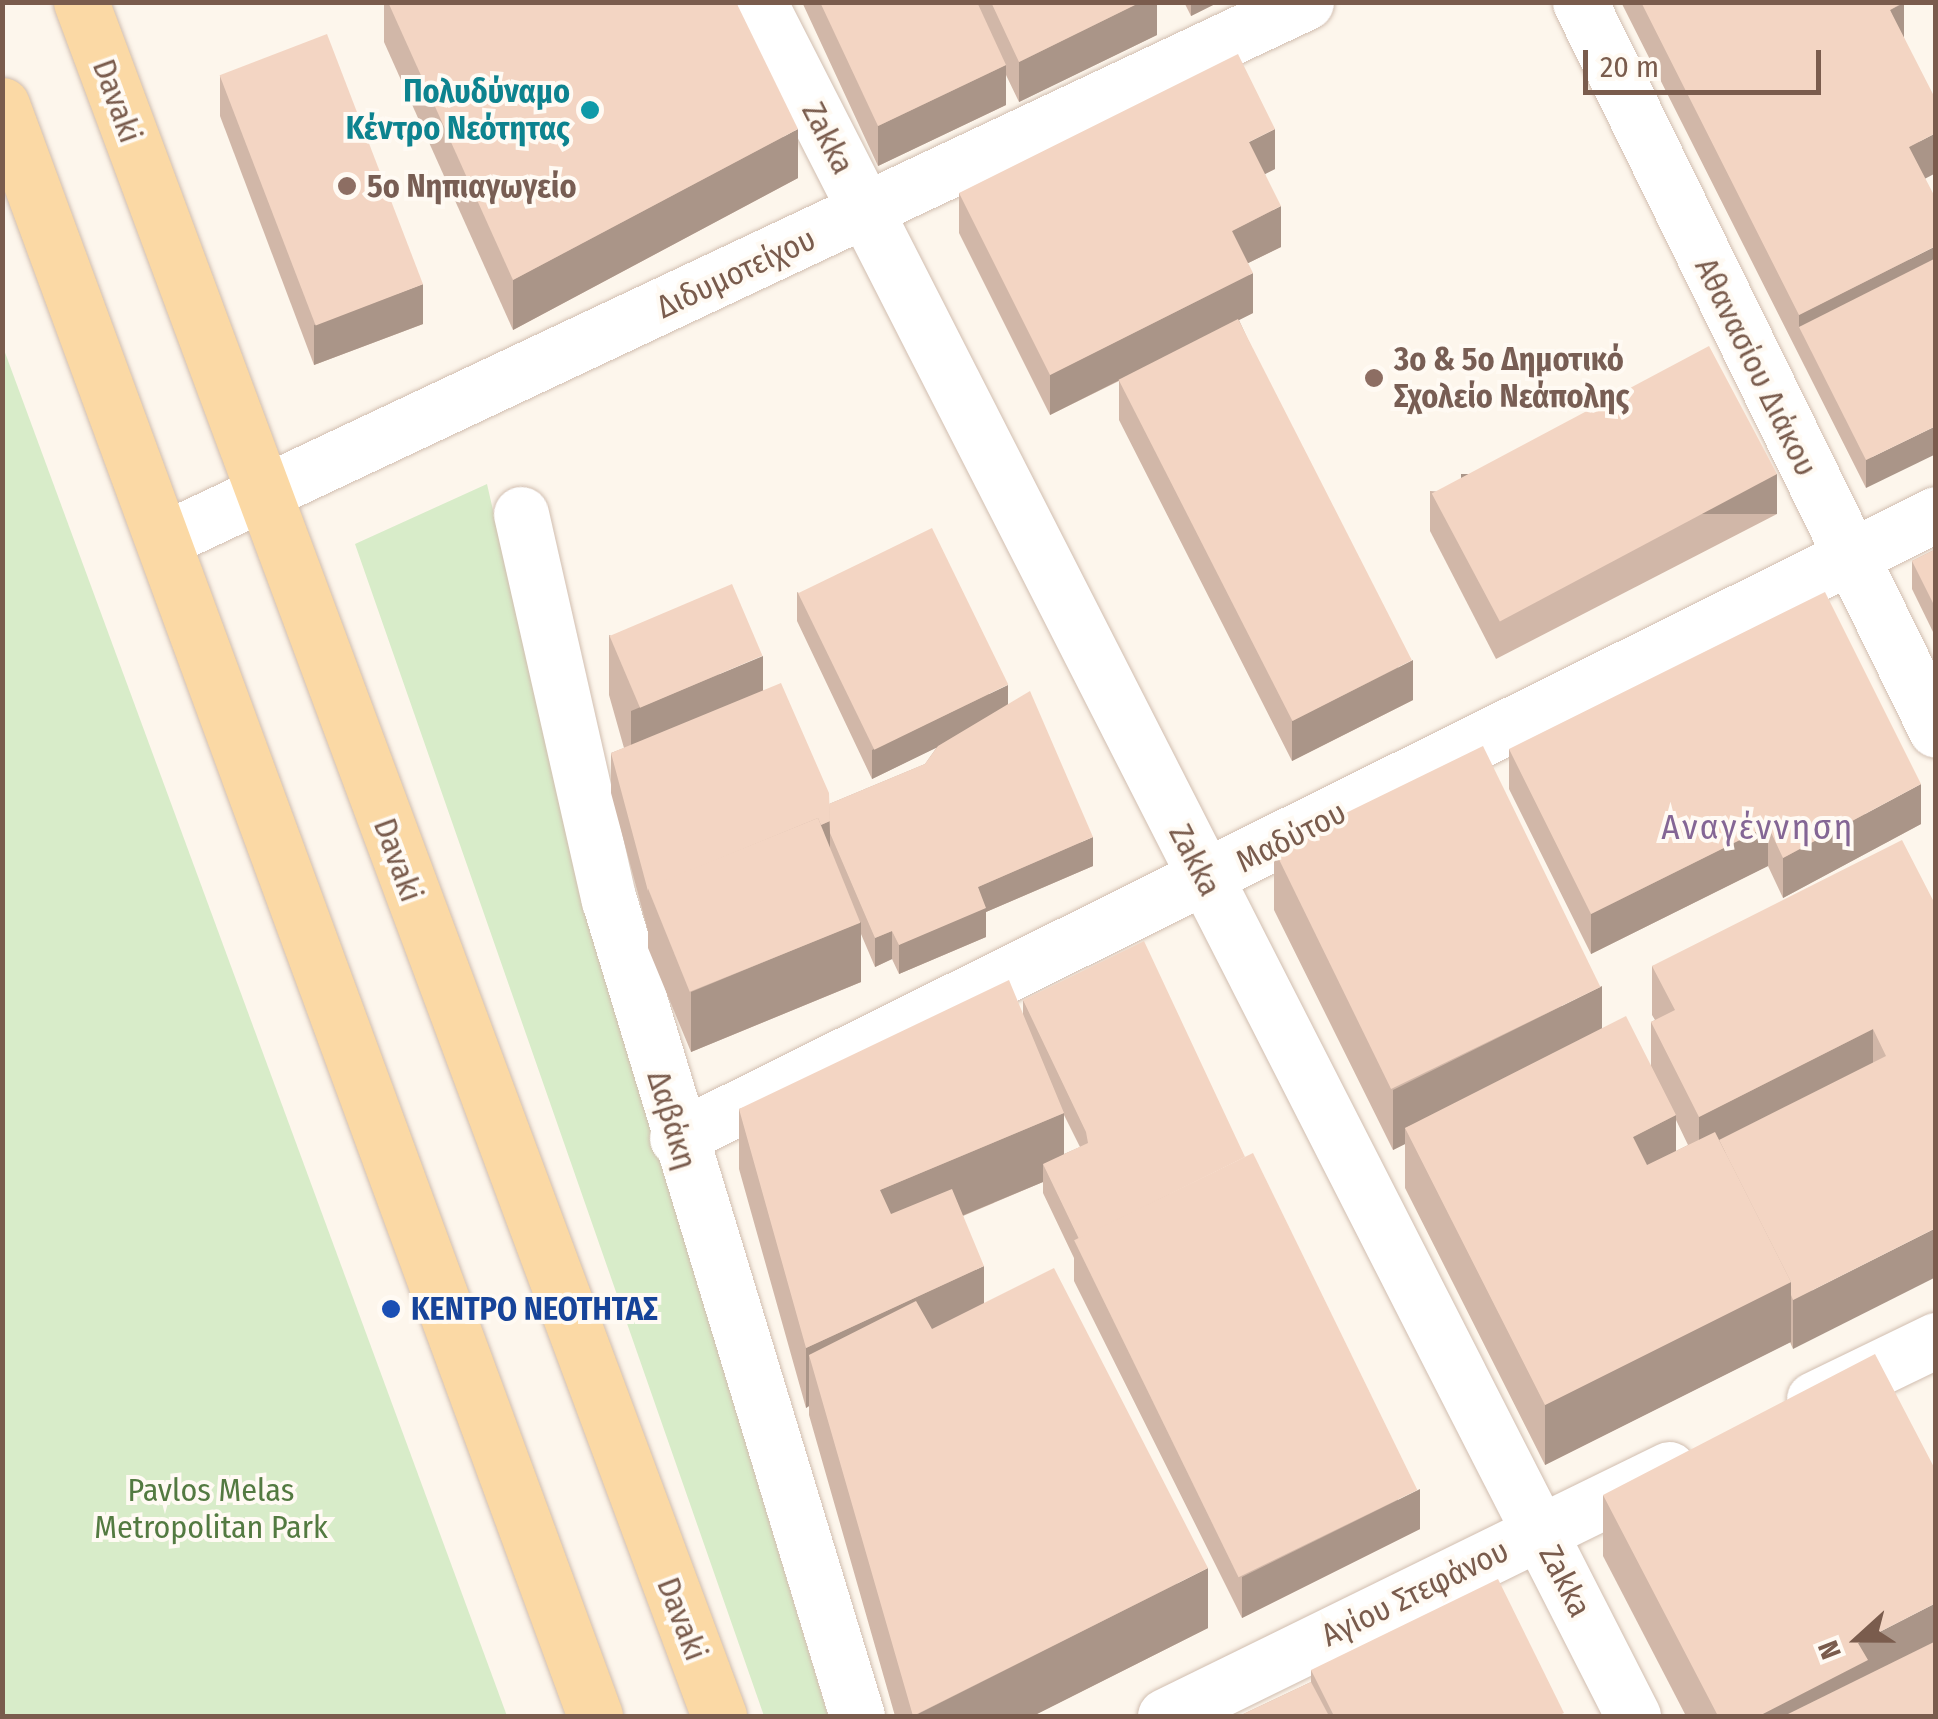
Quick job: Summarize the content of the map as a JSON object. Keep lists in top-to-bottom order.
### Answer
{
  "streets": {
    "main road": ["Davaki"],
    "street": [
      "Zakka",
      "Διδυμοτείχου",
      "Αθανασίου Διάκου",
      "Μαδύτου",
      "Δαβάκη",
      "Αγίου Στεφάνου"
    ]
  },
  "crossings": [
    ["Davaki", "Διδυμοτείχου"],
    ["Zakka", "Διδυμοτείχου"],
    ["Zakka", "Μαδύτου"],
    ["Zakka", "Αγίου Στεφάνου"],
    ["Αθανασίου Διάκου", "Μαδύτου"],
    ["Μαδύτου", "Δαβάκη"]
  ],
  "districts": ["Αναγέννηση"],
  "parks": ["Pavlos Melas Metropolitan Park"],
  "places": [
    "Πολυδύναμο Κέντρο Νεότητας",
    "5ο Νηπιαγωγείο",
    "3ο & 5ο Δημοτικό Σχολείο Νεάπολης",
    "ΚΕΝΤΡΟ ΝΕΟΤΗΤΑΣ"
  ],
  "scale_bar": "20 m",
  "north": "left"
}
